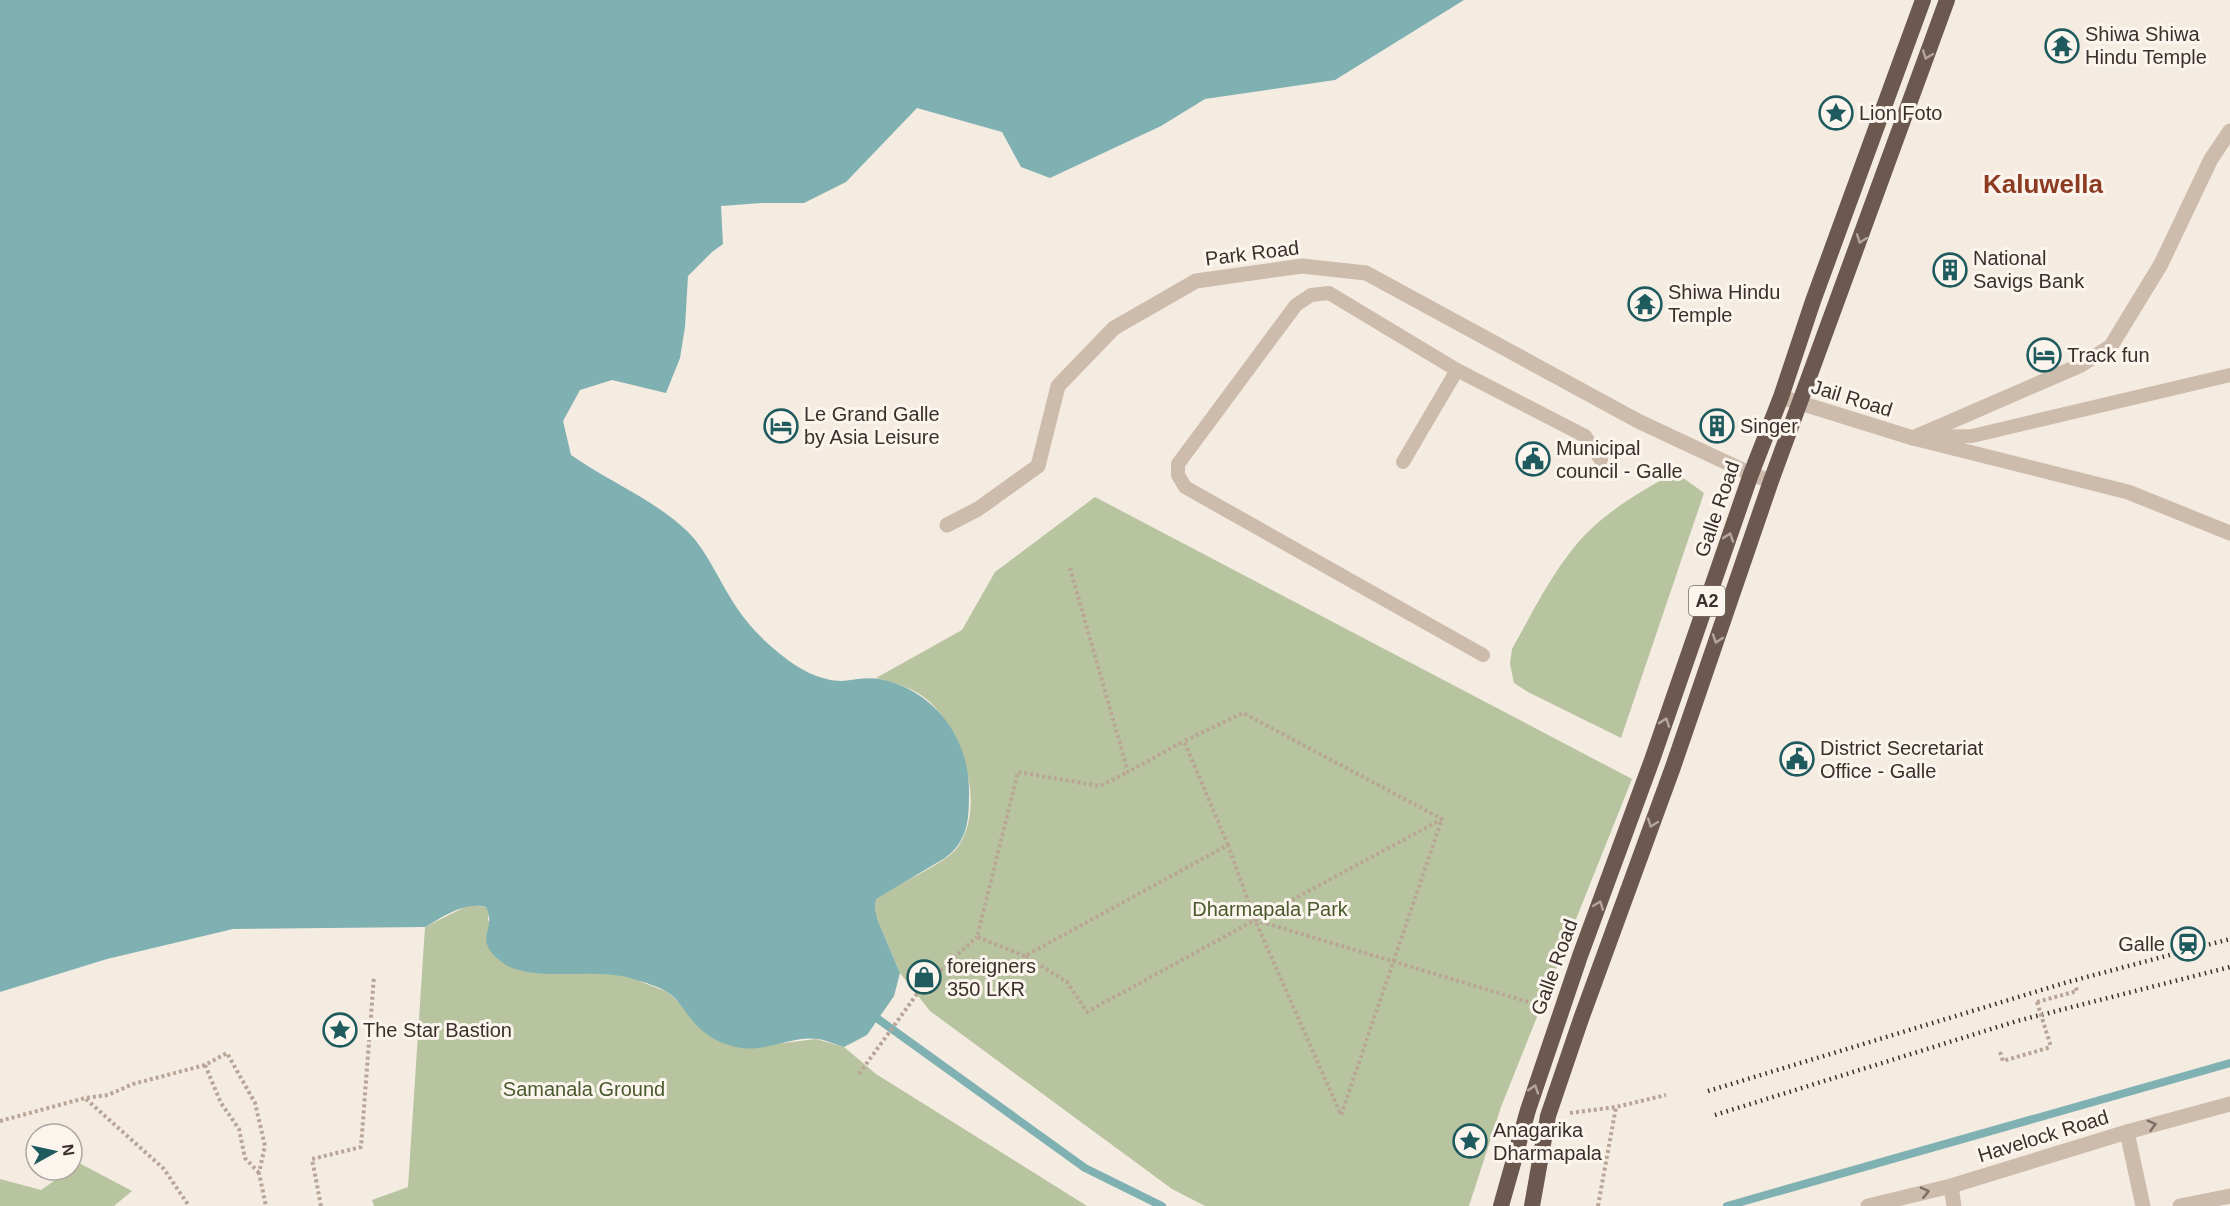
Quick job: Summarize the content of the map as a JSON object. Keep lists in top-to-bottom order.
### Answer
{
  "streets": {
    "highway": ["Galle Road", "A2"],
    "street": ["Park Road", "Jail Road", "Havelock Road"]
  },
  "crossings": [
    ["Park Road", "Galle Road"],
    ["Park Road", "A2"],
    ["Jail Road", "Galle Road"],
    ["Jail Road", "A2"]
  ],
  "one_way": ["Havelock Road"],
  "districts": ["Kaluwella"],
  "parks": ["Dharmapala Park", "Samanala Ground"],
  "places": {
    "temple": ["Shiwa Shiwa Hindu Temple", "Shiwa Hindu Temple"],
    "place": ["Lion Foto", "The Star Bastion", "Anagarika Dharmapala"],
    "building": ["National Savigs Bank", "Singer"],
    "hotel": ["Track fun", "Le Grand Galle by Asia Leisure"],
    "public building": ["Municipal council - Galle", "District Secretariat Office - Galle"],
    "station": ["Galle"],
    "shop": ["foreigners 350 LKR"]
  },
  "north": "right"
}
